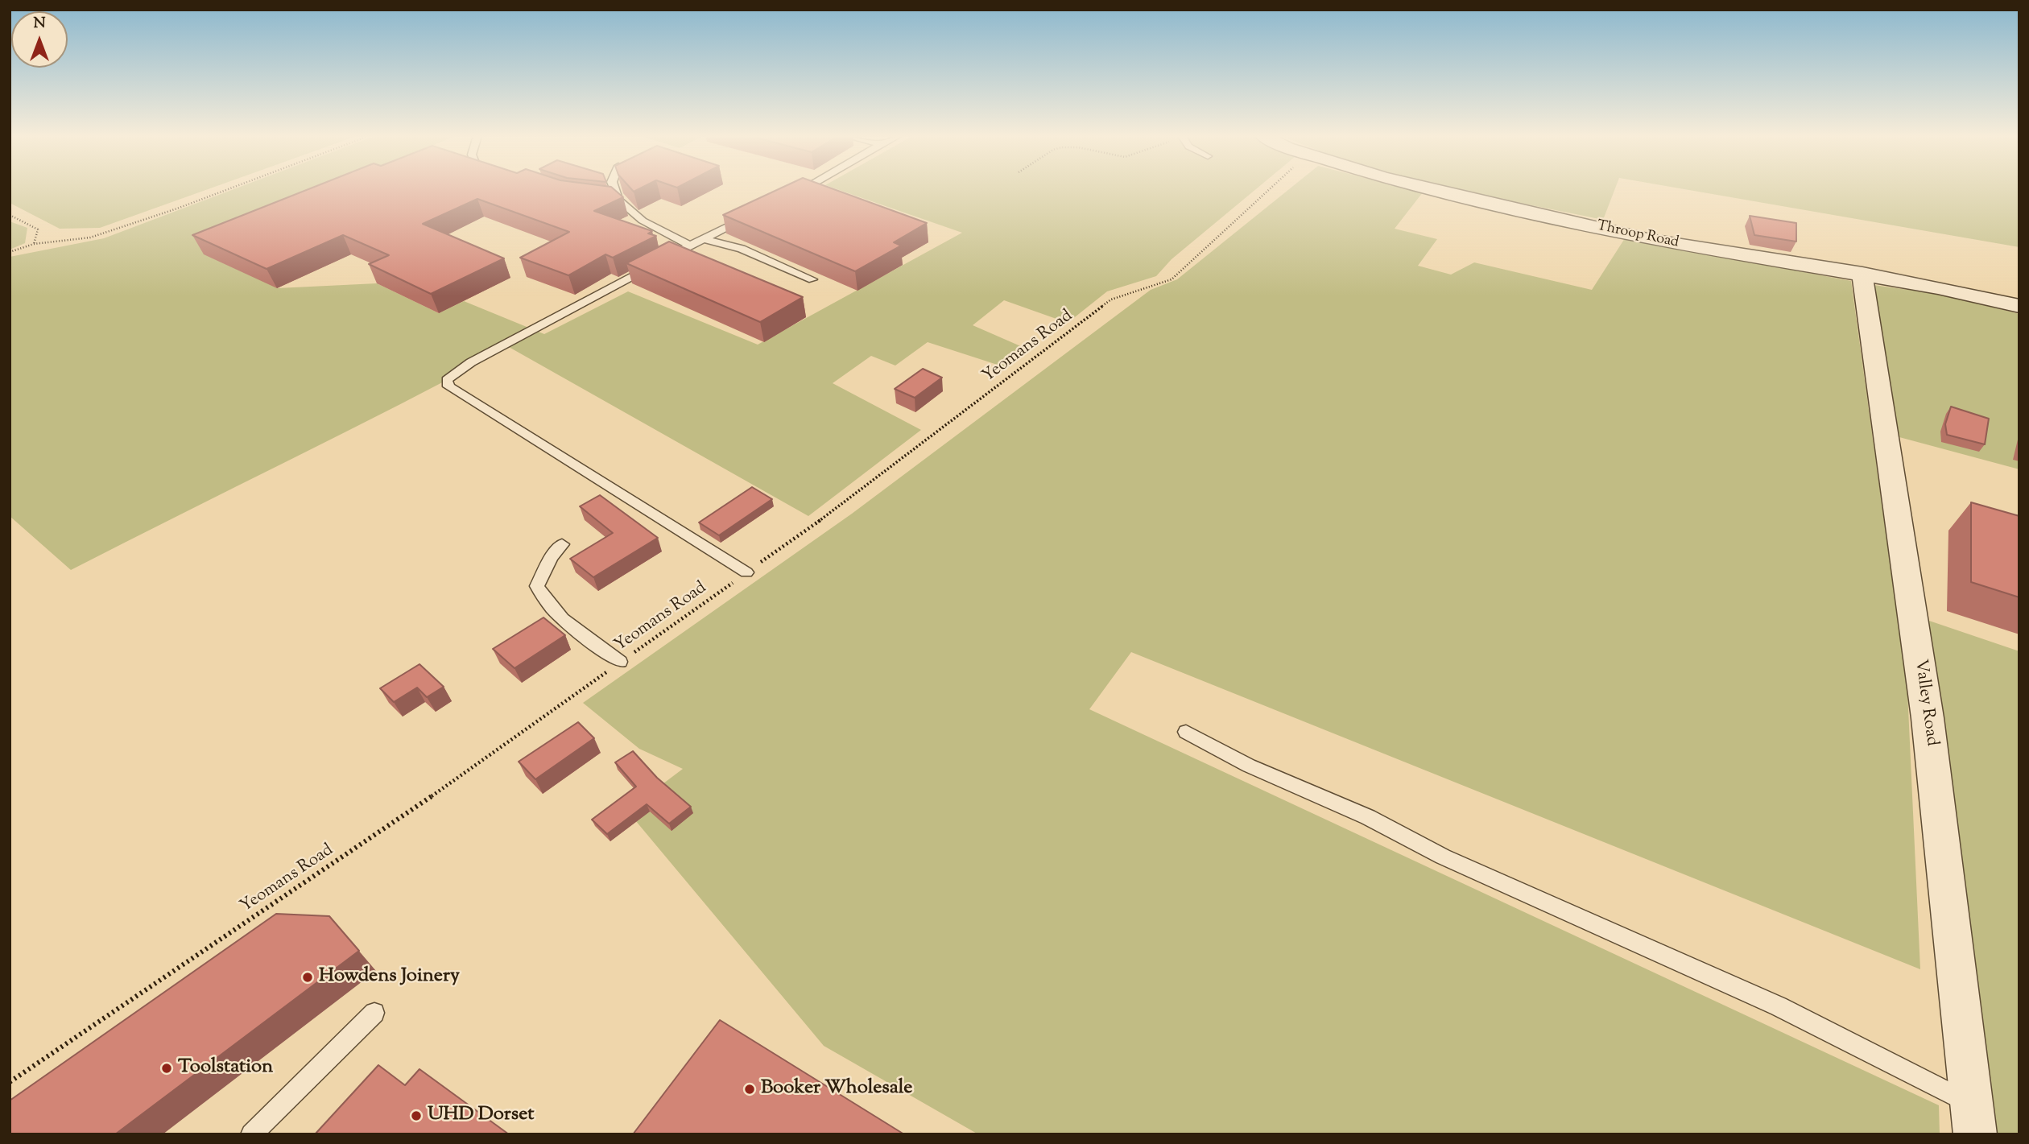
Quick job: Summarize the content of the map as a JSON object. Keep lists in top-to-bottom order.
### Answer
{
  "streets": {
    "street": ["Throop Road", "Valley Road"],
    "path": ["Yeomans Road"]
  },
  "crossings": [
    ["Throop Road", "Valley Road"]
  ],
  "places": [
    "Howdens Joinery",
    "Toolstation",
    "Booker Wholesale",
    "UHD Dorset"
  ],
  "north": "top"
}
